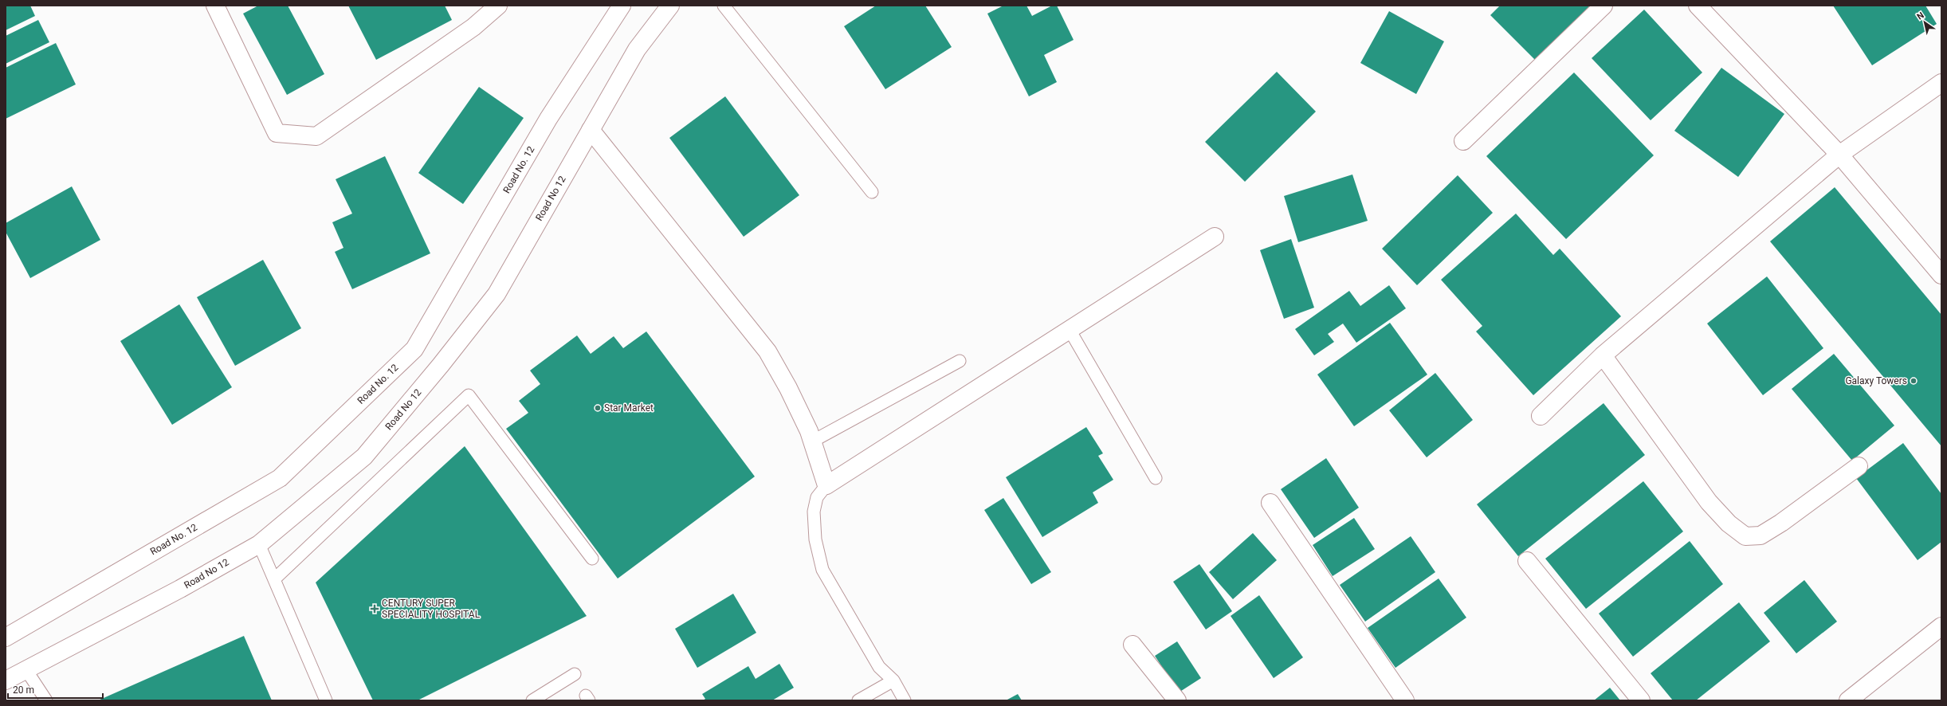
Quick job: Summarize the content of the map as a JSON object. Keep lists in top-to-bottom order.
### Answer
{
  "streets": {
    "street": ["Road No. 12", "Road No 12"]
  },
  "places": {
    "other": ["Galaxy Towers", "Star Market"],
    "health": ["CENTURY SUPER SPECIALITY HOSPITAL"]
  },
  "scale_bar": "20 m",
  "north": "top left"
}
